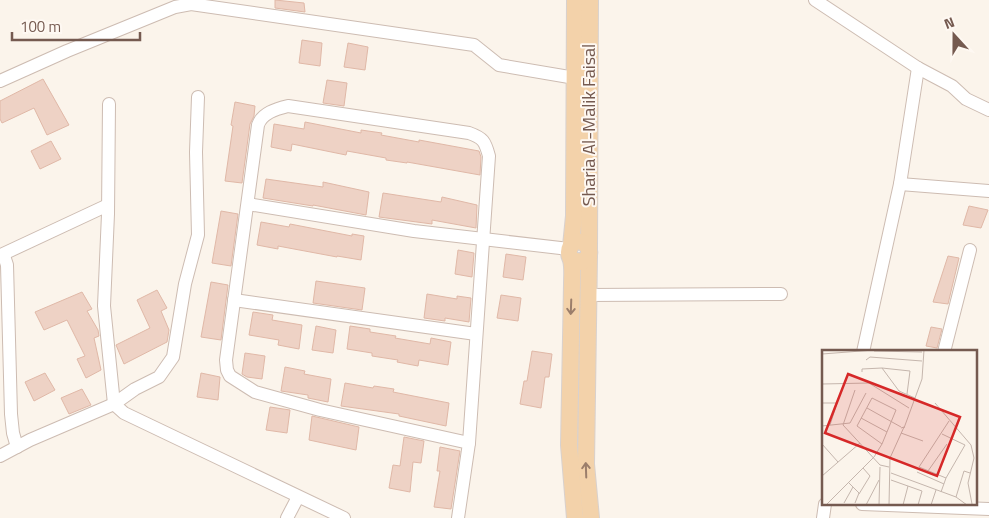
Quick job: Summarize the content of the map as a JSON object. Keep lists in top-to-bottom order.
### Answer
{
  "streets": {
    "main road": ["Sharia Al-Malik Faisal"]
  },
  "scale_bar": "100 m",
  "north": "top"
}
